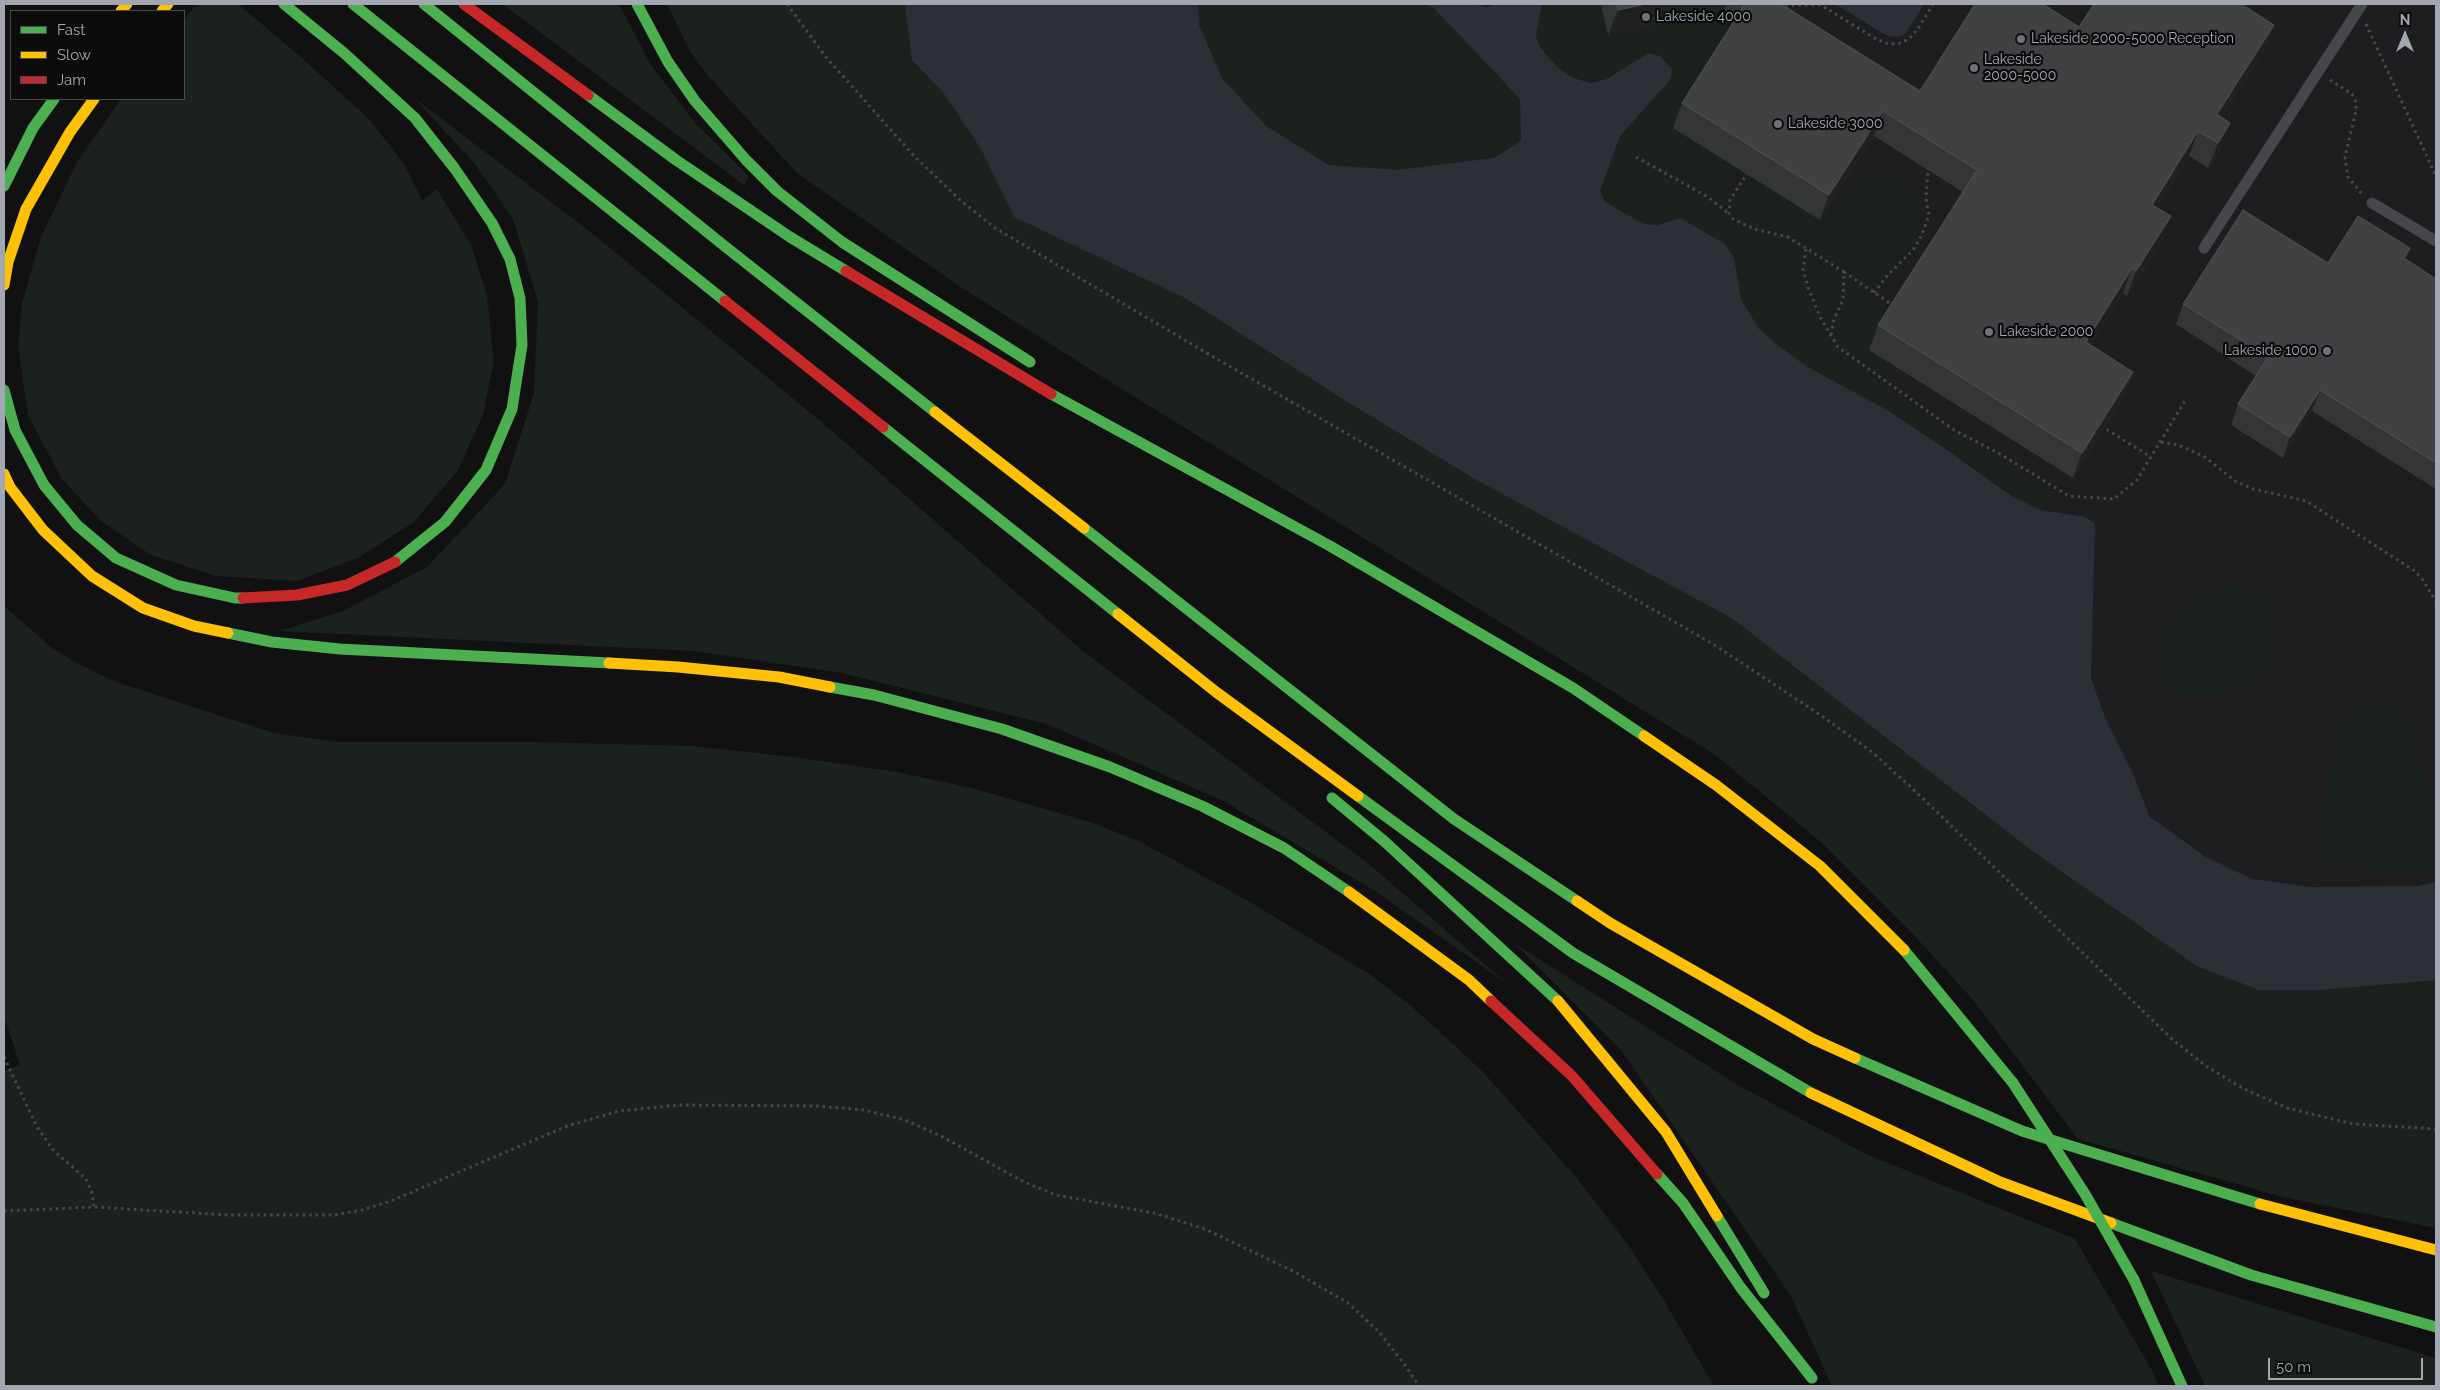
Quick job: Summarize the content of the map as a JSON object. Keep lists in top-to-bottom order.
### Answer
{
  "places": [
    "Lakeside 4000",
    "Lakeside 2000-5000 Reception",
    "Lakeside 2000-5000",
    "Lakeside 3000",
    "Lakeside 2000",
    "Lakeside 1000"
  ],
  "legend": ["Fast", "Slow", "Jam"],
  "scale_bar": "50 m",
  "north": "top"
}
